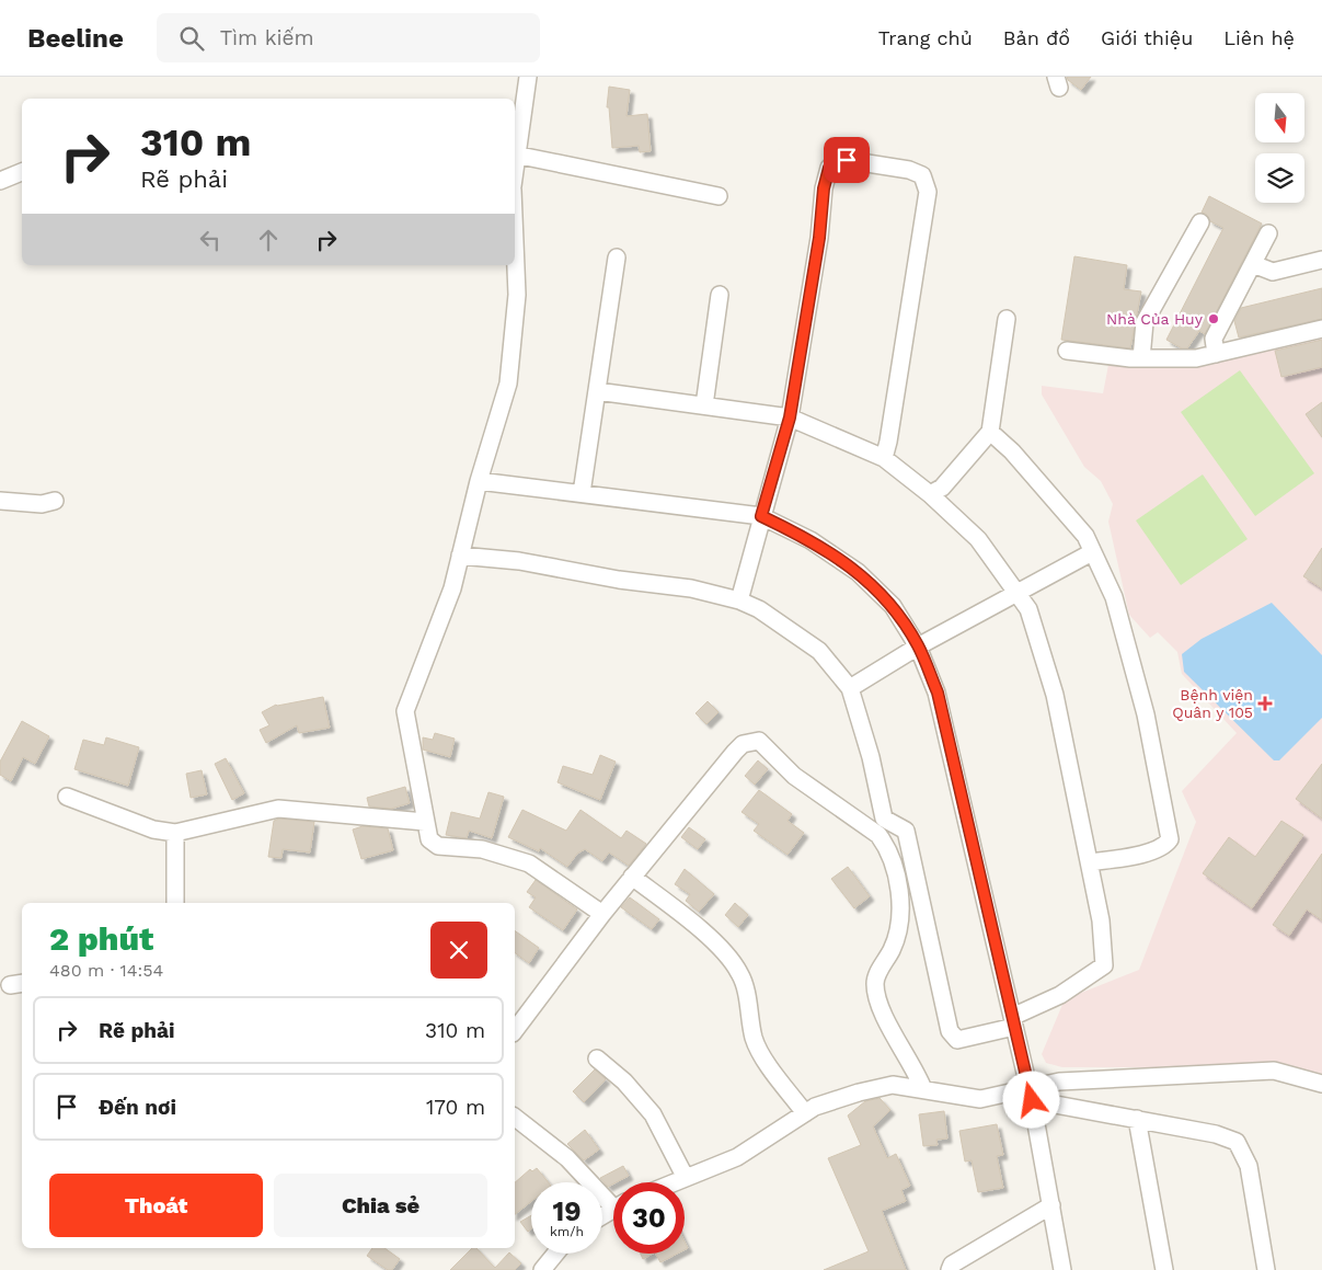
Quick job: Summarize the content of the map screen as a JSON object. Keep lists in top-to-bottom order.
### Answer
{
  "places": {
    "other": ["Nhà Của Huy"],
    "health": ["Bệnh viện Quân y 105"]
  },
  "north": "bottom",
  "page": {
    "header": "Beeline",
    "search": "Tìm kiếm",
    "nav": [
      "Trang chủ",
      "Bản đồ",
      "Giới thiệu",
      "Liên hệ"
    ],
    "turn": ["310 m", "Rẽ phải"],
    "heading": ["2 phút", "480 m · 14:54"],
    "list": [
      {
        "name": "Rẽ phải",
        "value": "310 m"
      },
      {
        "name": "Đến nơi",
        "value": "170 m"
      }
    ],
    "buttons": ["Thoát", "Chia sẻ"],
    "speed": "19 km/h",
    "limit": "30"
  }
}
